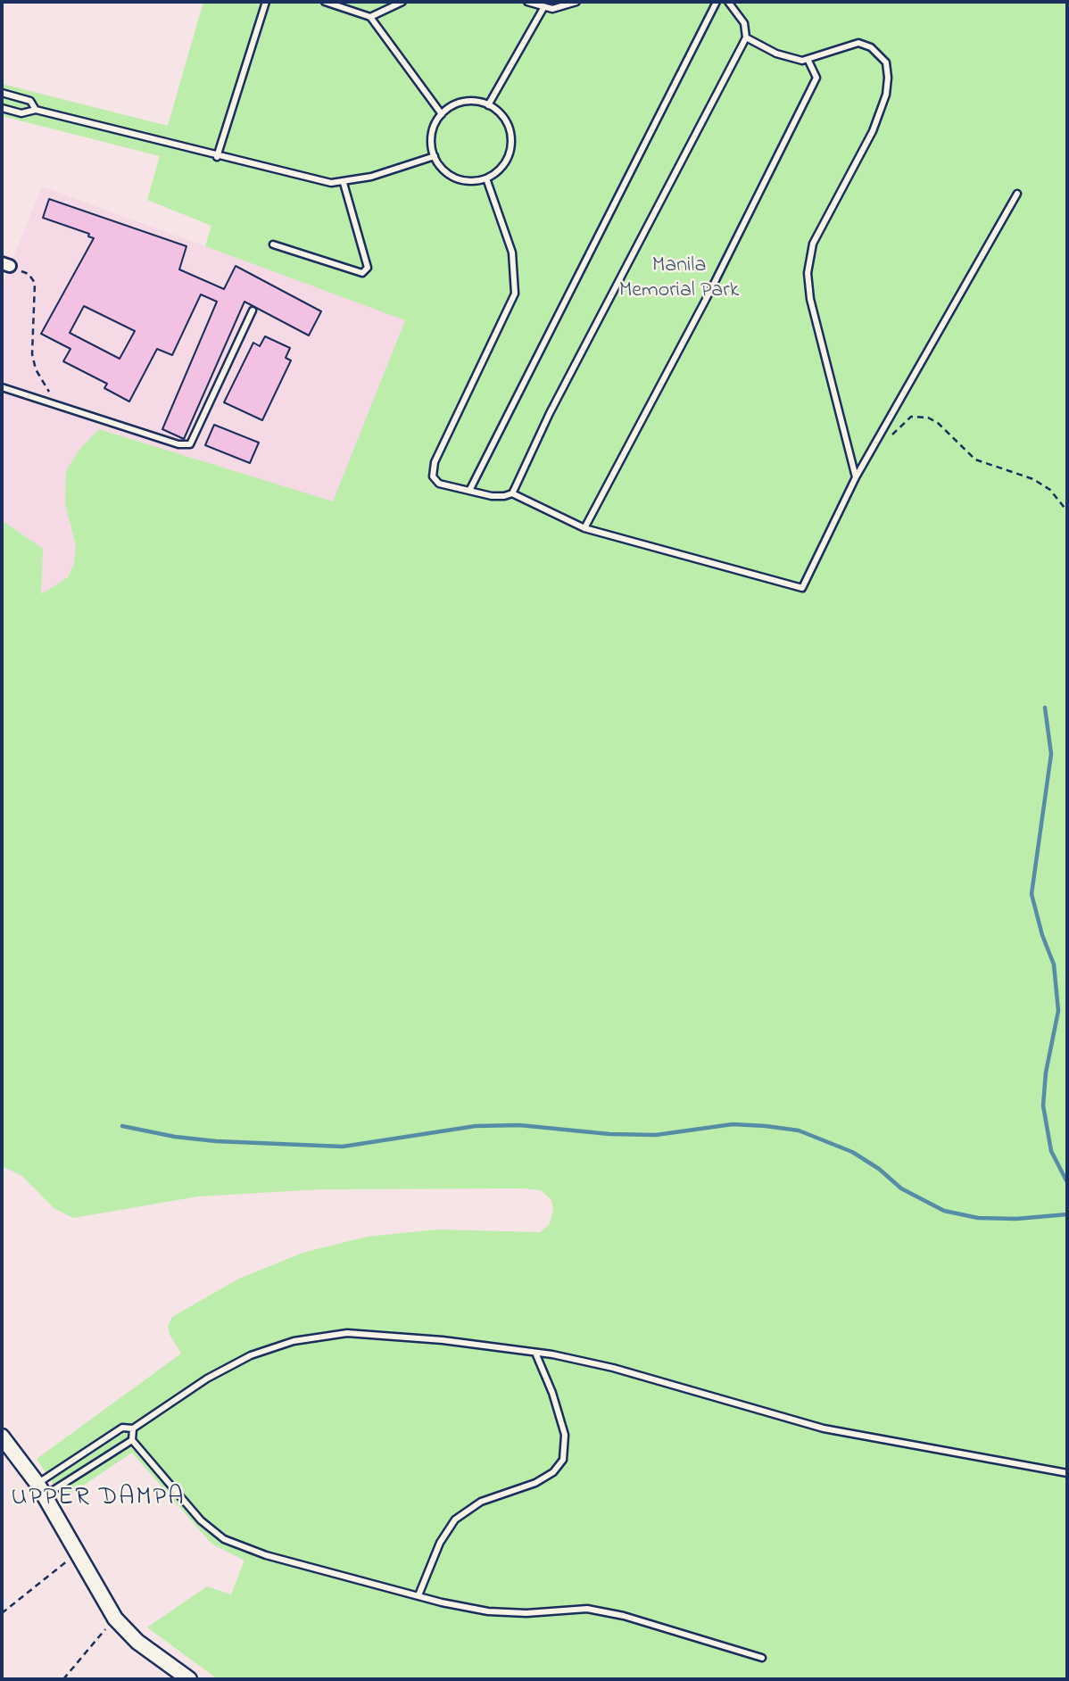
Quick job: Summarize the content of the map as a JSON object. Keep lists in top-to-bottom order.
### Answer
{
  "districts": ["UPPER DAMPA"],
  "parks": ["Manila Memorial Park"]
}
